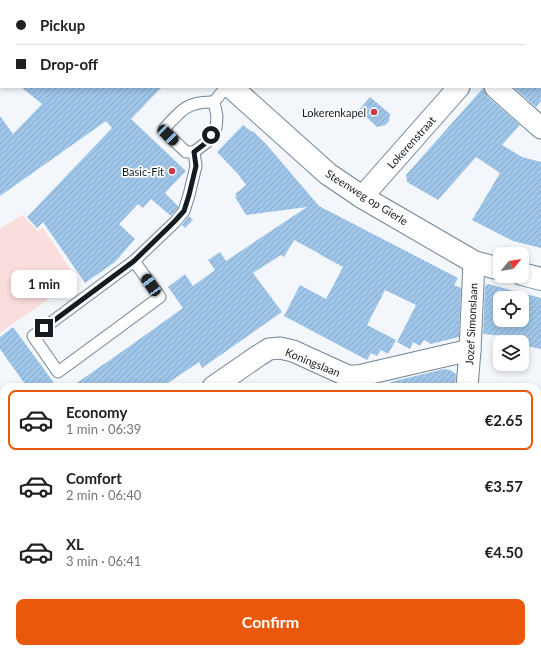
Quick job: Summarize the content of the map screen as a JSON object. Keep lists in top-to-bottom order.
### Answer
{
  "streets": {
    "street": [
      "Lokerenstraat",
      "Steenweg op Gierle",
      "Jozef Simonslaan",
      "Koningslaan"
    ]
  },
  "crossings": [
    ["Lokerenstraat", "Steenweg op Gierle"],
    ["Steenweg op Gierle", "Jozef Simonslaan"],
    ["Jozef Simonslaan", "Koningslaan"]
  ],
  "places": ["Lokerenkapel", "Basic-Fit"],
  "north": "top right",
  "page": {
    "banner": ["Pickup", "Drop-off"],
    "bubble": "1 min",
    "list": [
      {
        "name": "Economy",
        "note": "1 min · 06:39",
        "value": "€2.65"
      },
      {
        "name": "Comfort",
        "note": "2 min · 06:40",
        "value": "€3.57"
      },
      {
        "name": "XL",
        "note": "3 min · 06:41",
        "value": "€4.50"
      }
    ],
    "buttons": "Confirm"
  }
}
